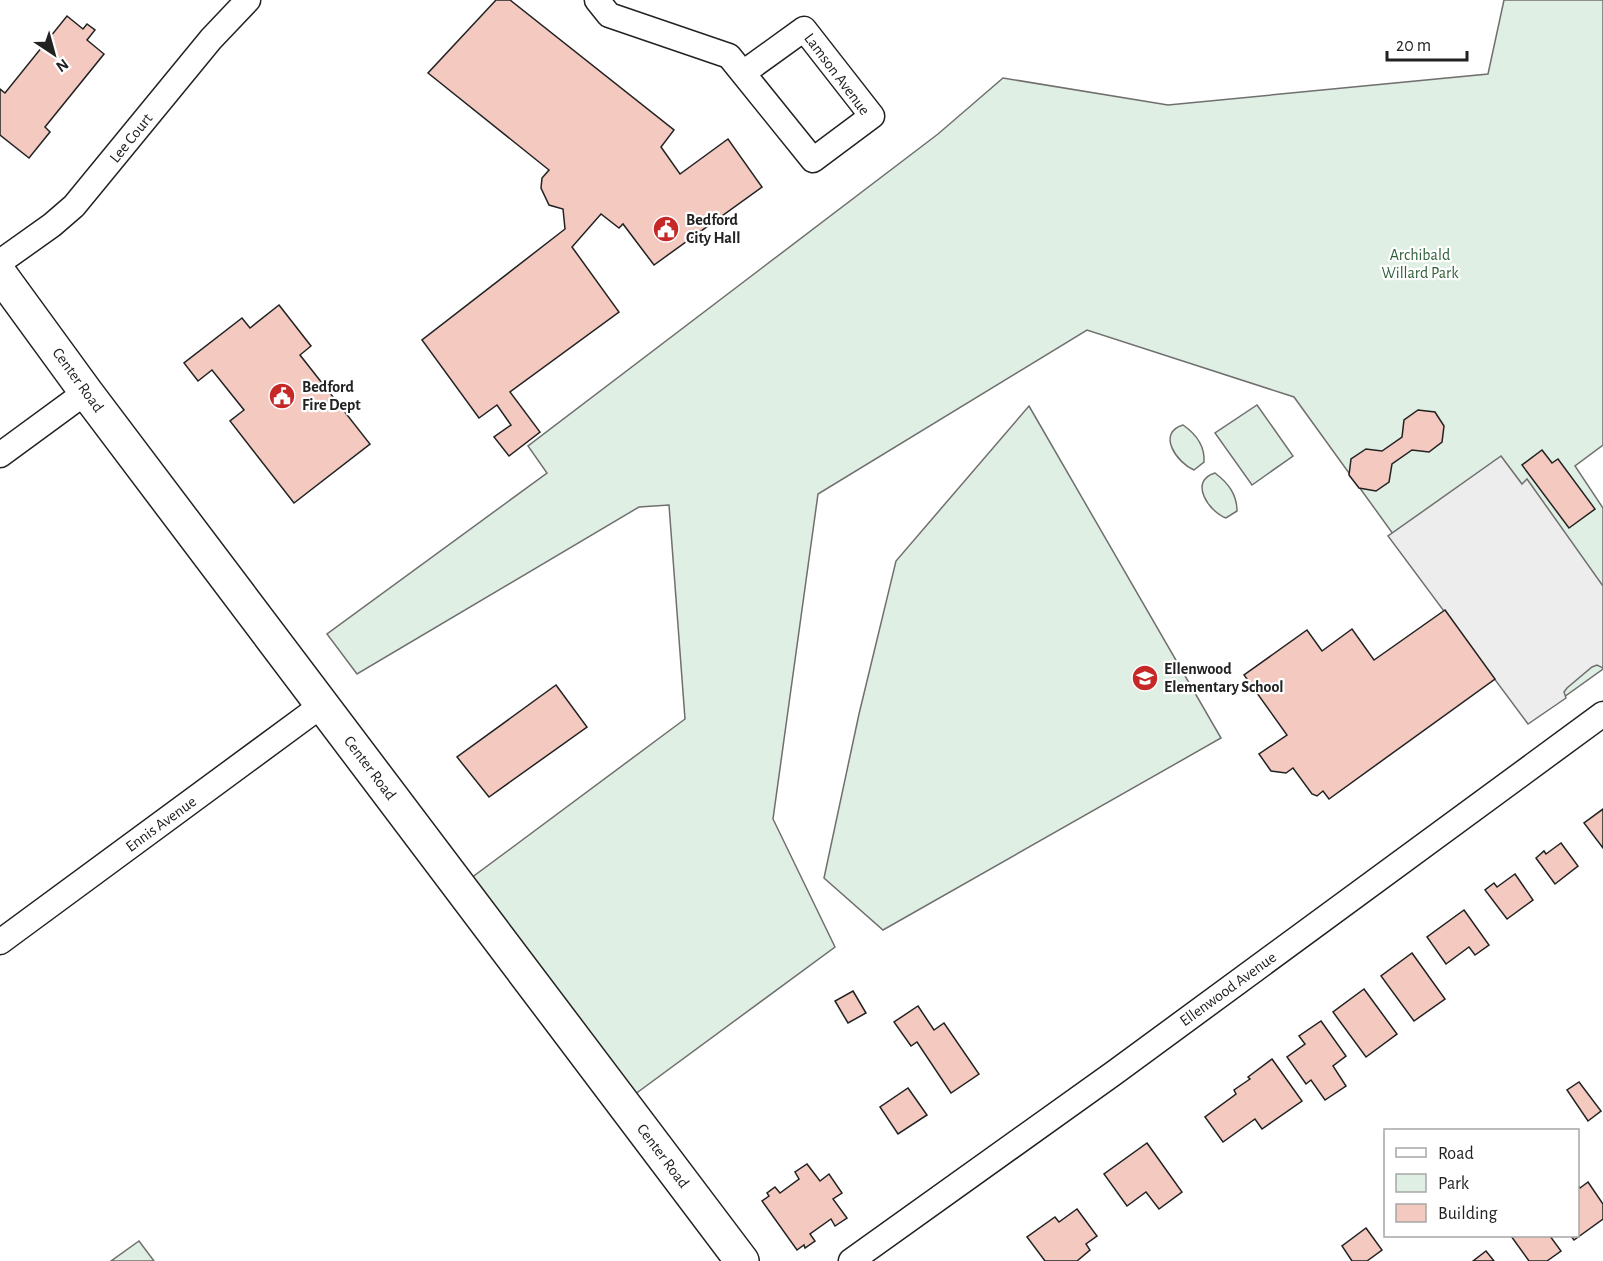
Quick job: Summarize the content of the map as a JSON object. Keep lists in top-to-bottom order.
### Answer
{
  "streets": {
    "main road": ["Center Road"],
    "street": [
      "Lamson Avenue",
      "Lee Court",
      "Ennis Avenue",
      "Ellenwood Avenue"
    ]
  },
  "crossings": [
    ["Center Road", "Ennis Avenue"]
  ],
  "parks": ["Archibald Willard Park"],
  "places": {
    "public building": ["Bedford City Hall", "Bedford Fire Dept"],
    "school or university": ["Ellenwood Elementary School"]
  },
  "legend": ["Road", "Park", "Building"],
  "scale_bar": "20 m",
  "north": "bottom right"
}
